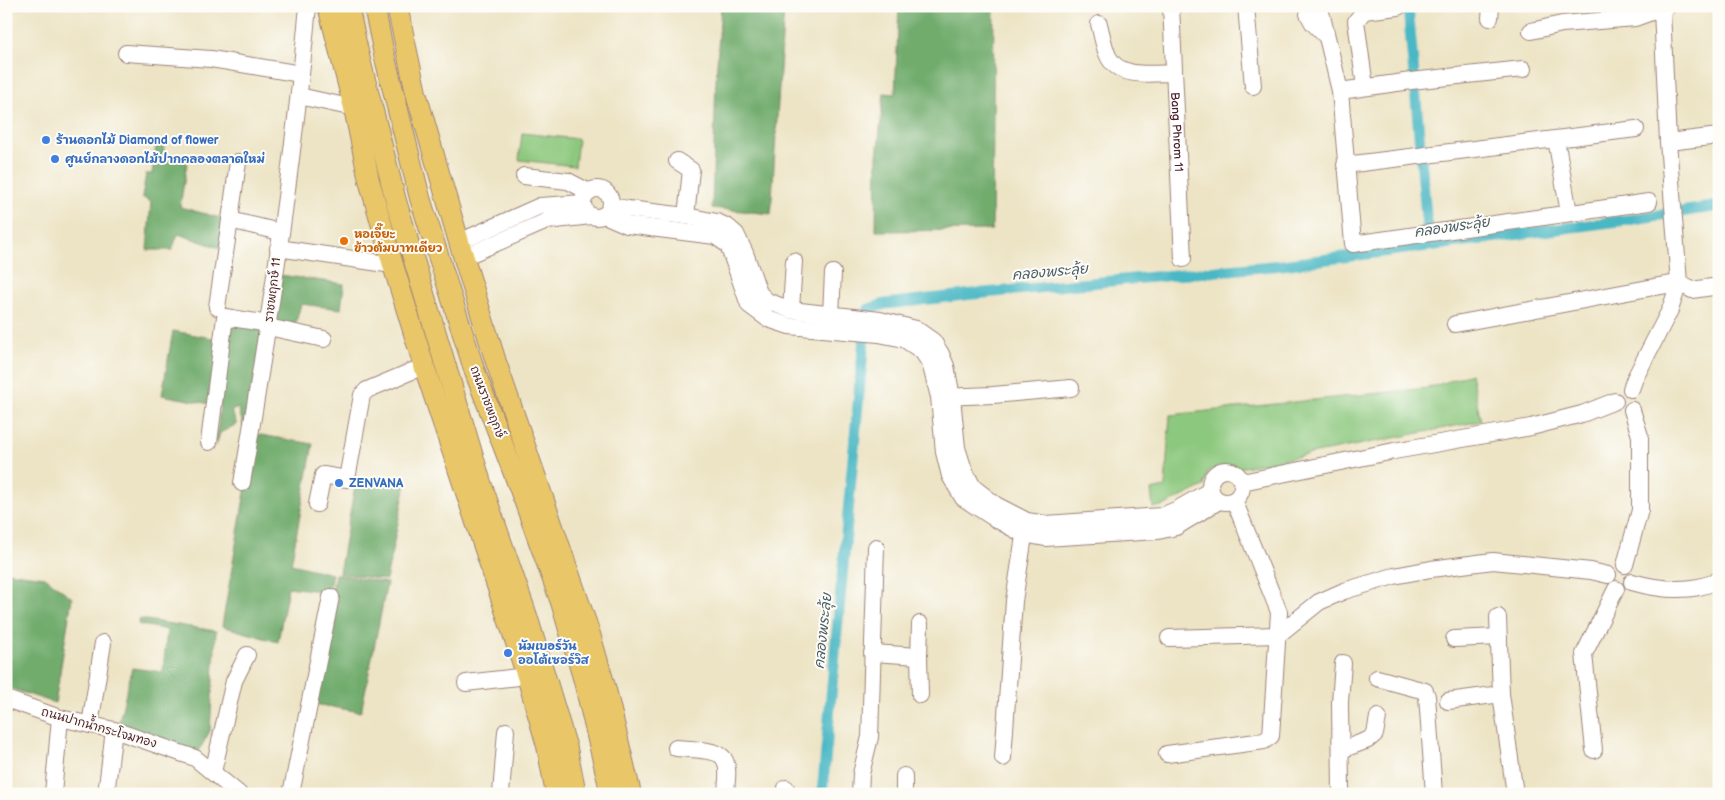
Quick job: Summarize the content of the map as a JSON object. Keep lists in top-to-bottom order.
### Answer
{
  "streets": {
    "main road": ["ถนนราชพฤกษ์"],
    "street": ["Bang Phrom 11", "ราชพฤกษ์ 11", "ถนนปากน้ำกระโจมทอง"]
  },
  "water": ["คลองพระลุ้ย"],
  "places": [
    "ร้านดอกไม้ Diamond of flower",
    "ศูนย์กลางดอกไม้ปากคลองตลาดใหม่",
    "หอเจี๊ยะ ข้าวต้มบาทเดียว",
    "ZENVANA",
    "นัมเบอร์วัน ออโต้เซอร์วิส"
  ]
}
